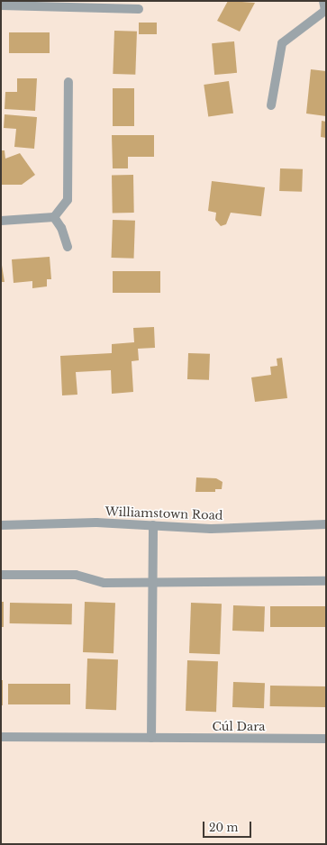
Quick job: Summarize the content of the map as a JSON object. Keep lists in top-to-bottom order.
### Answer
{
  "streets": {
    "street": ["Williamstown Road", "Cúl Dara"]
  },
  "scale_bar": "20 m"
}
